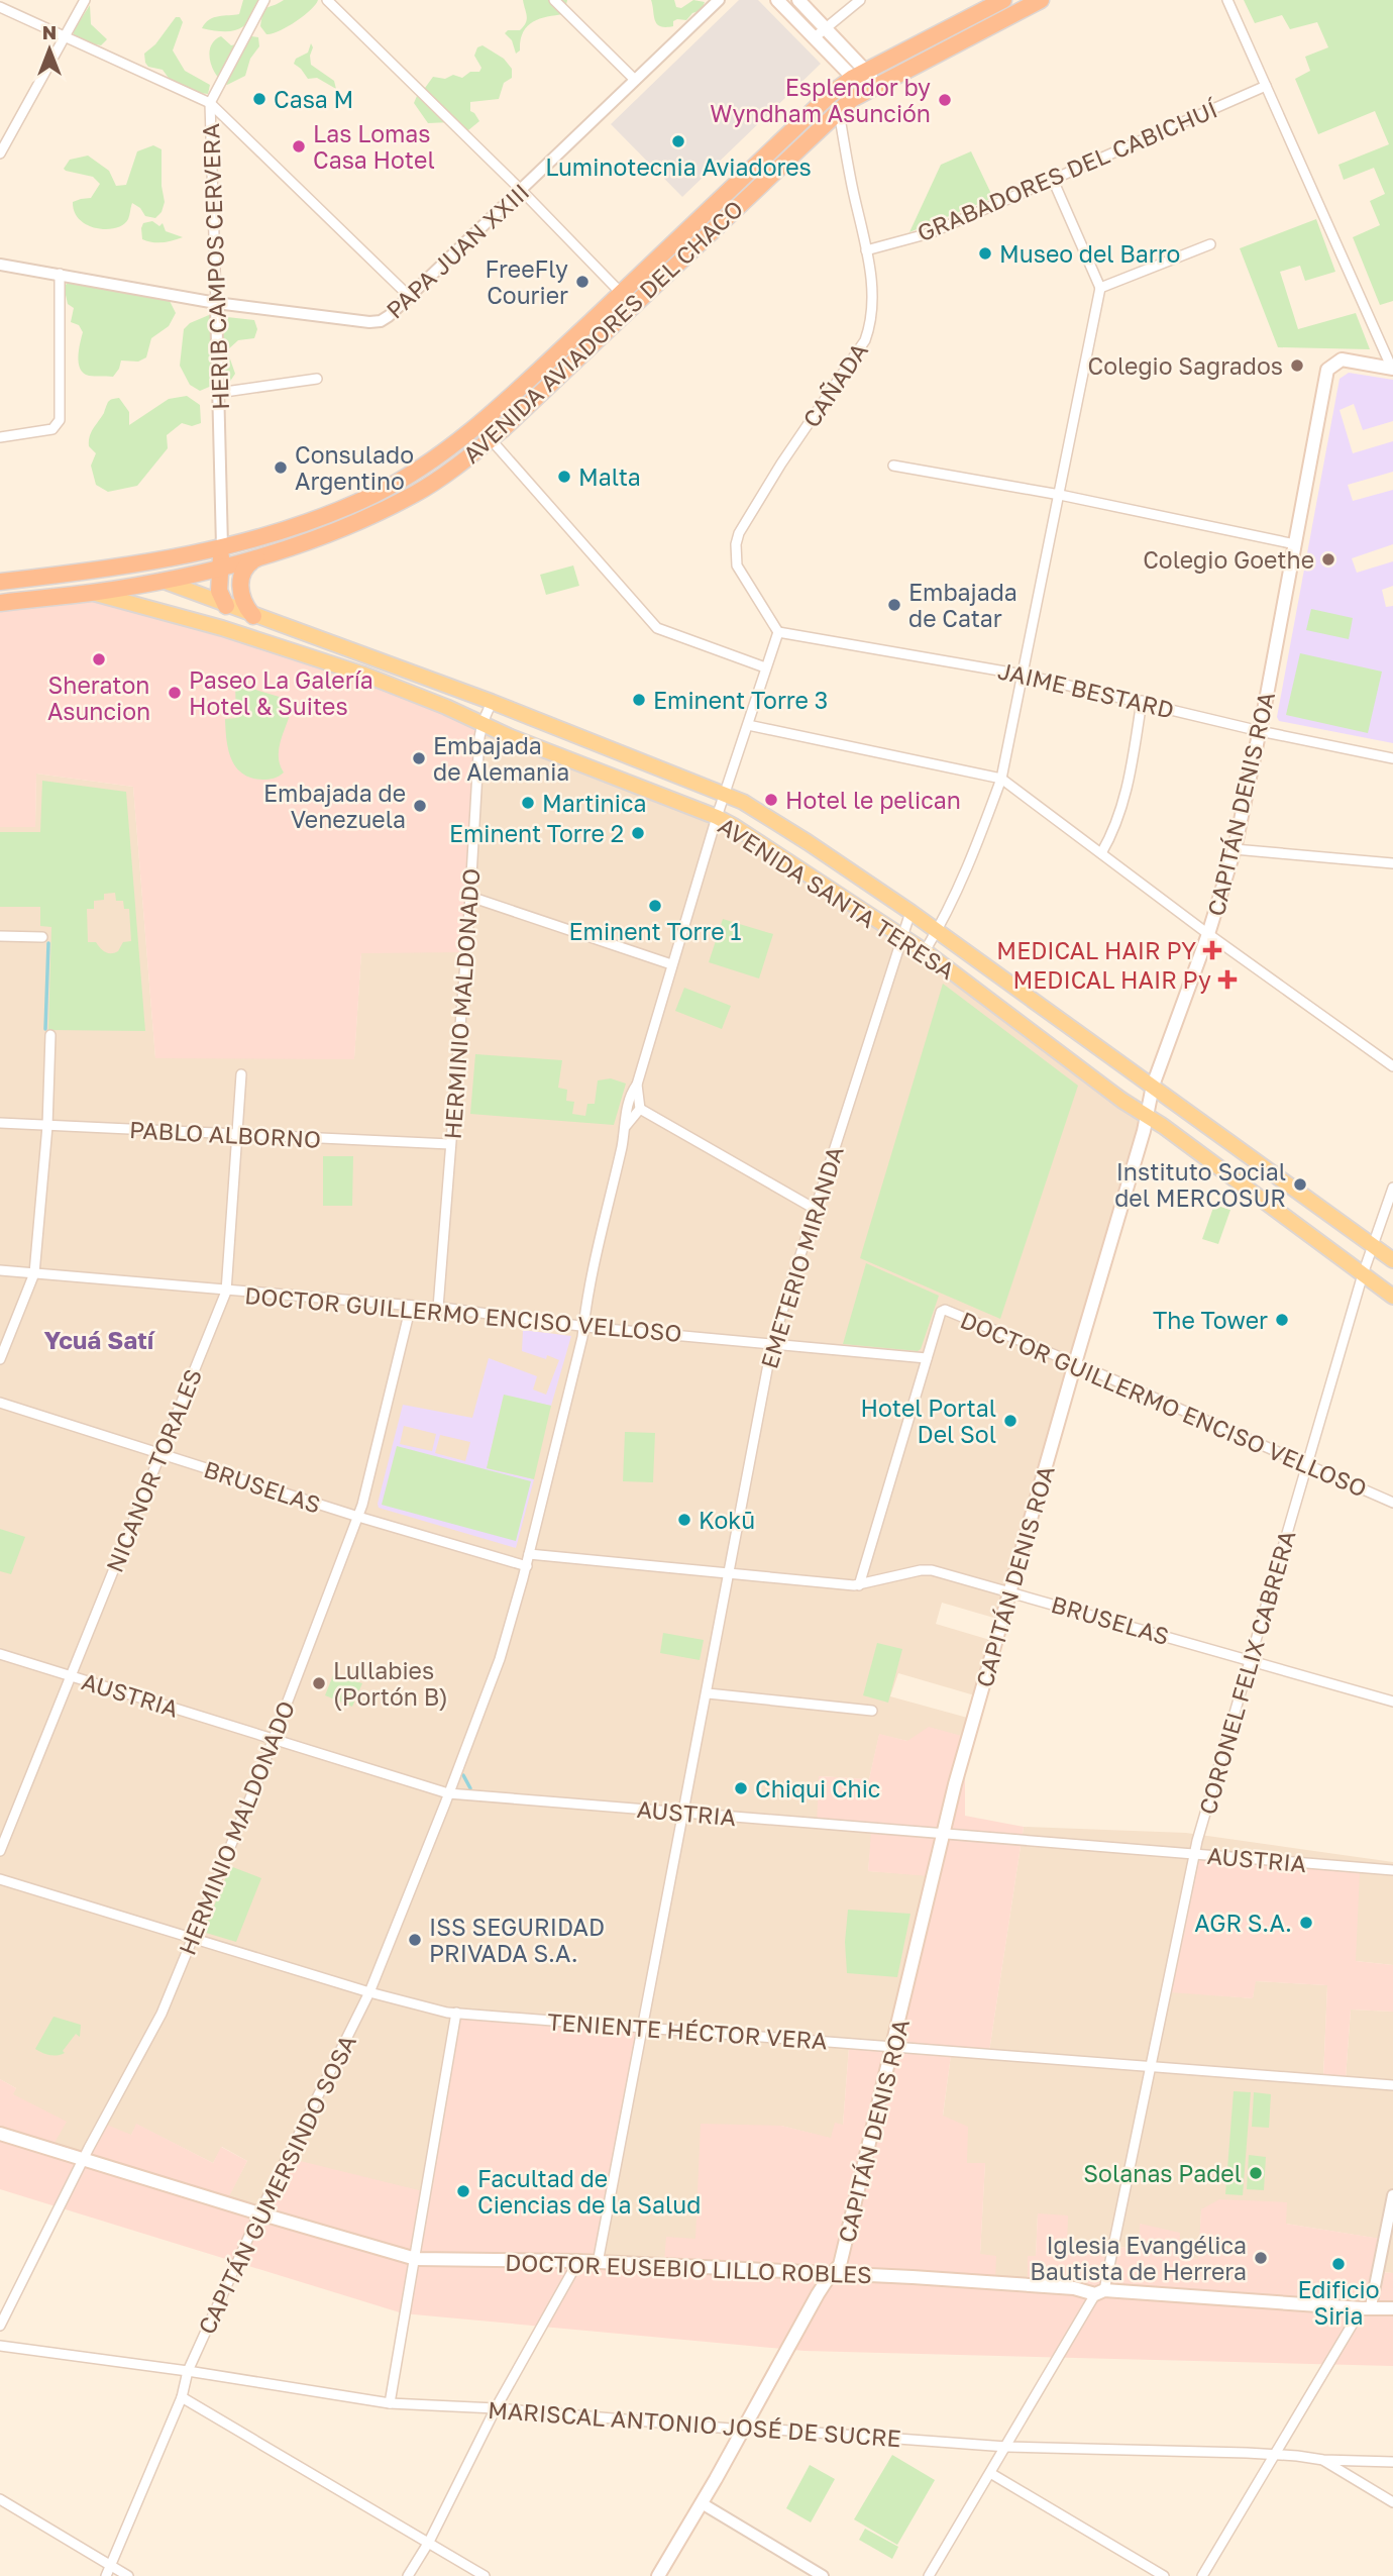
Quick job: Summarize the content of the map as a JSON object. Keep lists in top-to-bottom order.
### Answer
{
  "streets": {
    "highway": ["AVENIDA AVIADORES DEL CHACO"],
    "main road": ["CAPITÁN DENIS ROA", "AVENIDA SANTA TERESA", "DOCTOR EUSEBIO LILLO ROBLES"],
    "street": [
      "GRABADORES DEL CABICHUÍ",
      "PAPA JUAN XXIII",
      "HERIB CAMPOS CERVERA",
      "CAÑADA",
      "JAIME BESTARD",
      "HERMINIO MALDONADO",
      "PABLO ALBORNO",
      "EMETERIO MIRANDA",
      "DOCTOR GUILLERMO ENCISO VELLOSO",
      "NICANOR TORALES",
      "BRUSELAS",
      "CORONEL FELIX CABRERA",
      "AUSTRIA",
      "TENIENTE HÉCTOR VERA",
      "CAPITÁN GUMERSINDO SOSA",
      "MARISCAL ANTONIO JOSÉ DE SUCRE"
    ]
  },
  "crossings": [
    ["GRABADORES DEL CABICHUÍ", "CAÑADA"],
    ["PAPA JUAN XXIII", "HERIB CAMPOS CERVERA"],
    ["HERIB CAMPOS CERVERA", "AVENIDA AVIADORES DEL CHACO"],
    ["AVENIDA AVIADORES DEL CHACO", "CAÑADA"],
    ["AVENIDA AVIADORES DEL CHACO", "AVENIDA SANTA TERESA"],
    ["CAÑADA", "JAIME BESTARD"],
    ["CAÑADA", "CAPITÁN GUMERSINDO SOSA"],
    ["JAIME BESTARD", "CAPITÁN DENIS ROA"],
    ["JAIME BESTARD", "CAPITÁN GUMERSINDO SOSA"],
    ["CAPITÁN DENIS ROA", "AVENIDA SANTA TERESA"],
    ["CAPITÁN DENIS ROA", "DOCTOR GUILLERMO ENCISO VELLOSO"],
    ["CAPITÁN DENIS ROA", "BRUSELAS"],
    ["CAPITÁN DENIS ROA", "AUSTRIA"],
    ["CAPITÁN DENIS ROA", "TENIENTE HÉCTOR VERA"],
    ["CAPITÁN DENIS ROA", "DOCTOR EUSEBIO LILLO ROBLES"],
    ["CAPITÁN DENIS ROA", "MARISCAL ANTONIO JOSÉ DE SUCRE"],
    ["AVENIDA SANTA TERESA", "HERMINIO MALDONADO"],
    ["AVENIDA SANTA TERESA", "EMETERIO MIRANDA"],
    ["AVENIDA SANTA TERESA", "CORONEL FELIX CABRERA"],
    ["AVENIDA SANTA TERESA", "CAPITÁN GUMERSINDO SOSA"],
    ["HERMINIO MALDONADO", "PABLO ALBORNO"],
    ["HERMINIO MALDONADO", "DOCTOR GUILLERMO ENCISO VELLOSO"],
    ["HERMINIO MALDONADO", "BRUSELAS"],
    ["HERMINIO MALDONADO", "AUSTRIA"],
    ["HERMINIO MALDONADO", "TENIENTE HÉCTOR VERA"],
    ["HERMINIO MALDONADO", "DOCTOR EUSEBIO LILLO ROBLES"],
    ["PABLO ALBORNO", "NICANOR TORALES"],
    ["EMETERIO MIRANDA", "DOCTOR GUILLERMO ENCISO VELLOSO"],
    ["EMETERIO MIRANDA", "BRUSELAS"],
    ["EMETERIO MIRANDA", "AUSTRIA"],
    ["EMETERIO MIRANDA", "TENIENTE HÉCTOR VERA"],
    ["EMETERIO MIRANDA", "DOCTOR EUSEBIO LILLO ROBLES"],
    ["DOCTOR GUILLERMO ENCISO VELLOSO", "NICANOR TORALES"],
    ["DOCTOR GUILLERMO ENCISO VELLOSO", "BRUSELAS"],
    ["DOCTOR GUILLERMO ENCISO VELLOSO", "CORONEL FELIX CABRERA"],
    ["DOCTOR GUILLERMO ENCISO VELLOSO", "CAPITÁN GUMERSINDO SOSA"],
    ["NICANOR TORALES", "BRUSELAS"],
    ["NICANOR TORALES", "AUSTRIA"],
    ["BRUSELAS", "CORONEL FELIX CABRERA"],
    ["BRUSELAS", "CAPITÁN GUMERSINDO SOSA"],
    ["CORONEL FELIX CABRERA", "AUSTRIA"],
    ["CORONEL FELIX CABRERA", "TENIENTE HÉCTOR VERA"],
    ["CORONEL FELIX CABRERA", "DOCTOR EUSEBIO LILLO ROBLES"],
    ["CORONEL FELIX CABRERA", "MARISCAL ANTONIO JOSÉ DE SUCRE"],
    ["AUSTRIA", "CAPITÁN GUMERSINDO SOSA"],
    ["TENIENTE HÉCTOR VERA", "CAPITÁN GUMERSINDO SOSA"],
    ["CAPITÁN GUMERSINDO SOSA", "DOCTOR EUSEBIO LILLO ROBLES"],
    ["CAPITÁN GUMERSINDO SOSA", "MARISCAL ANTONIO JOSÉ DE SUCRE"]
  ],
  "districts": ["Ycuá Satí"],
  "places": {
    "other": [
      "Casa M",
      "Esplendor by Wyndham Asunción",
      "Luminotecnia Aviadores",
      "Las Lomas Casa Hotel",
      "Museo del Barro",
      "FreeFly Courier",
      "Colegio Sagrados",
      "Consulado Argentino",
      "Malta",
      "Colegio Goethe",
      "Embajada de Catar",
      "Sheraton Asuncion",
      "Paseo La Galería Hotel & Suites",
      "Eminent Torre 3",
      "Embajada de Alemania",
      "Hotel le pelican",
      "Martinica",
      "Embajada de Venezuela",
      "Eminent Torre 2",
      "Eminent Torre 1",
      "Instituto Social del MERCOSUR",
      "The Tower",
      "Hotel Portal Del Sol",
      "Kokū",
      "Lullabies (Portón B)",
      "Chiqui Chic",
      "AGR S.A.",
      "ISS SEGURIDAD PRIVADA S.A.",
      "Solanas Padel",
      "Facultad de Ciencias de la Salud",
      "Iglesia Evangélica Bautista de Herrera",
      "Edificio Siria"
    ],
    "health": ["MEDICAL HAIR PY", "MEDICAL HAIR Py"]
  },
  "north": "top"
}
